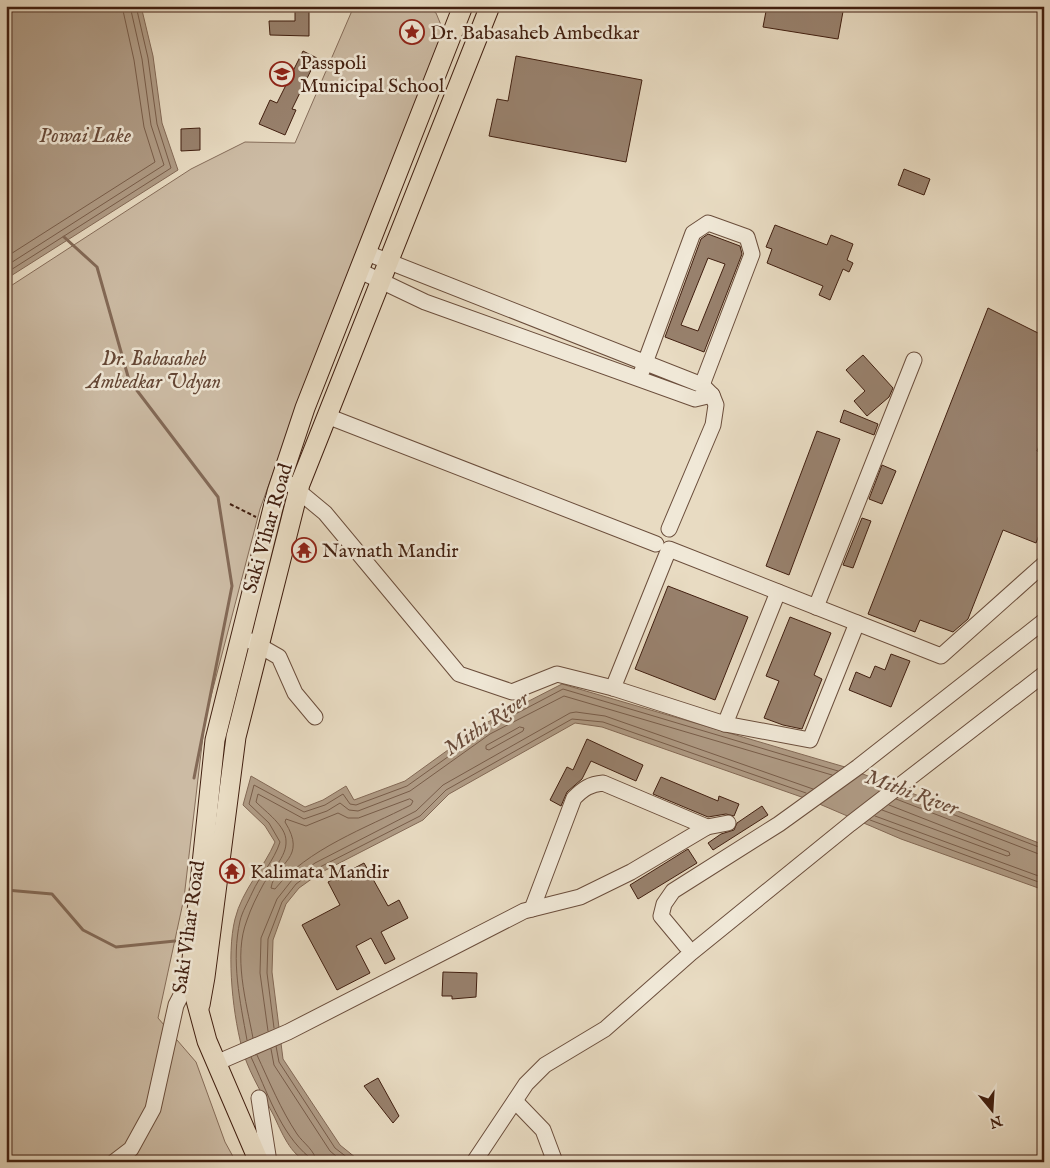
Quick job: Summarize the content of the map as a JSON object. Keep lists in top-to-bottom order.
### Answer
{
  "streets": {
    "main road": ["Saki Vihar Road"]
  },
  "water": ["Powai Lake", "Mithi River"],
  "parks": ["Dr. Babasaheb Ambedkar Udyan"],
  "places": {
    "place": ["Dr. Babasaheb Ambedkar"],
    "school or university": ["Passpoli Municipal School"],
    "temple": ["Navnath Mandir", "Kalimata Mandir"]
  },
  "north": "bottom"
}
